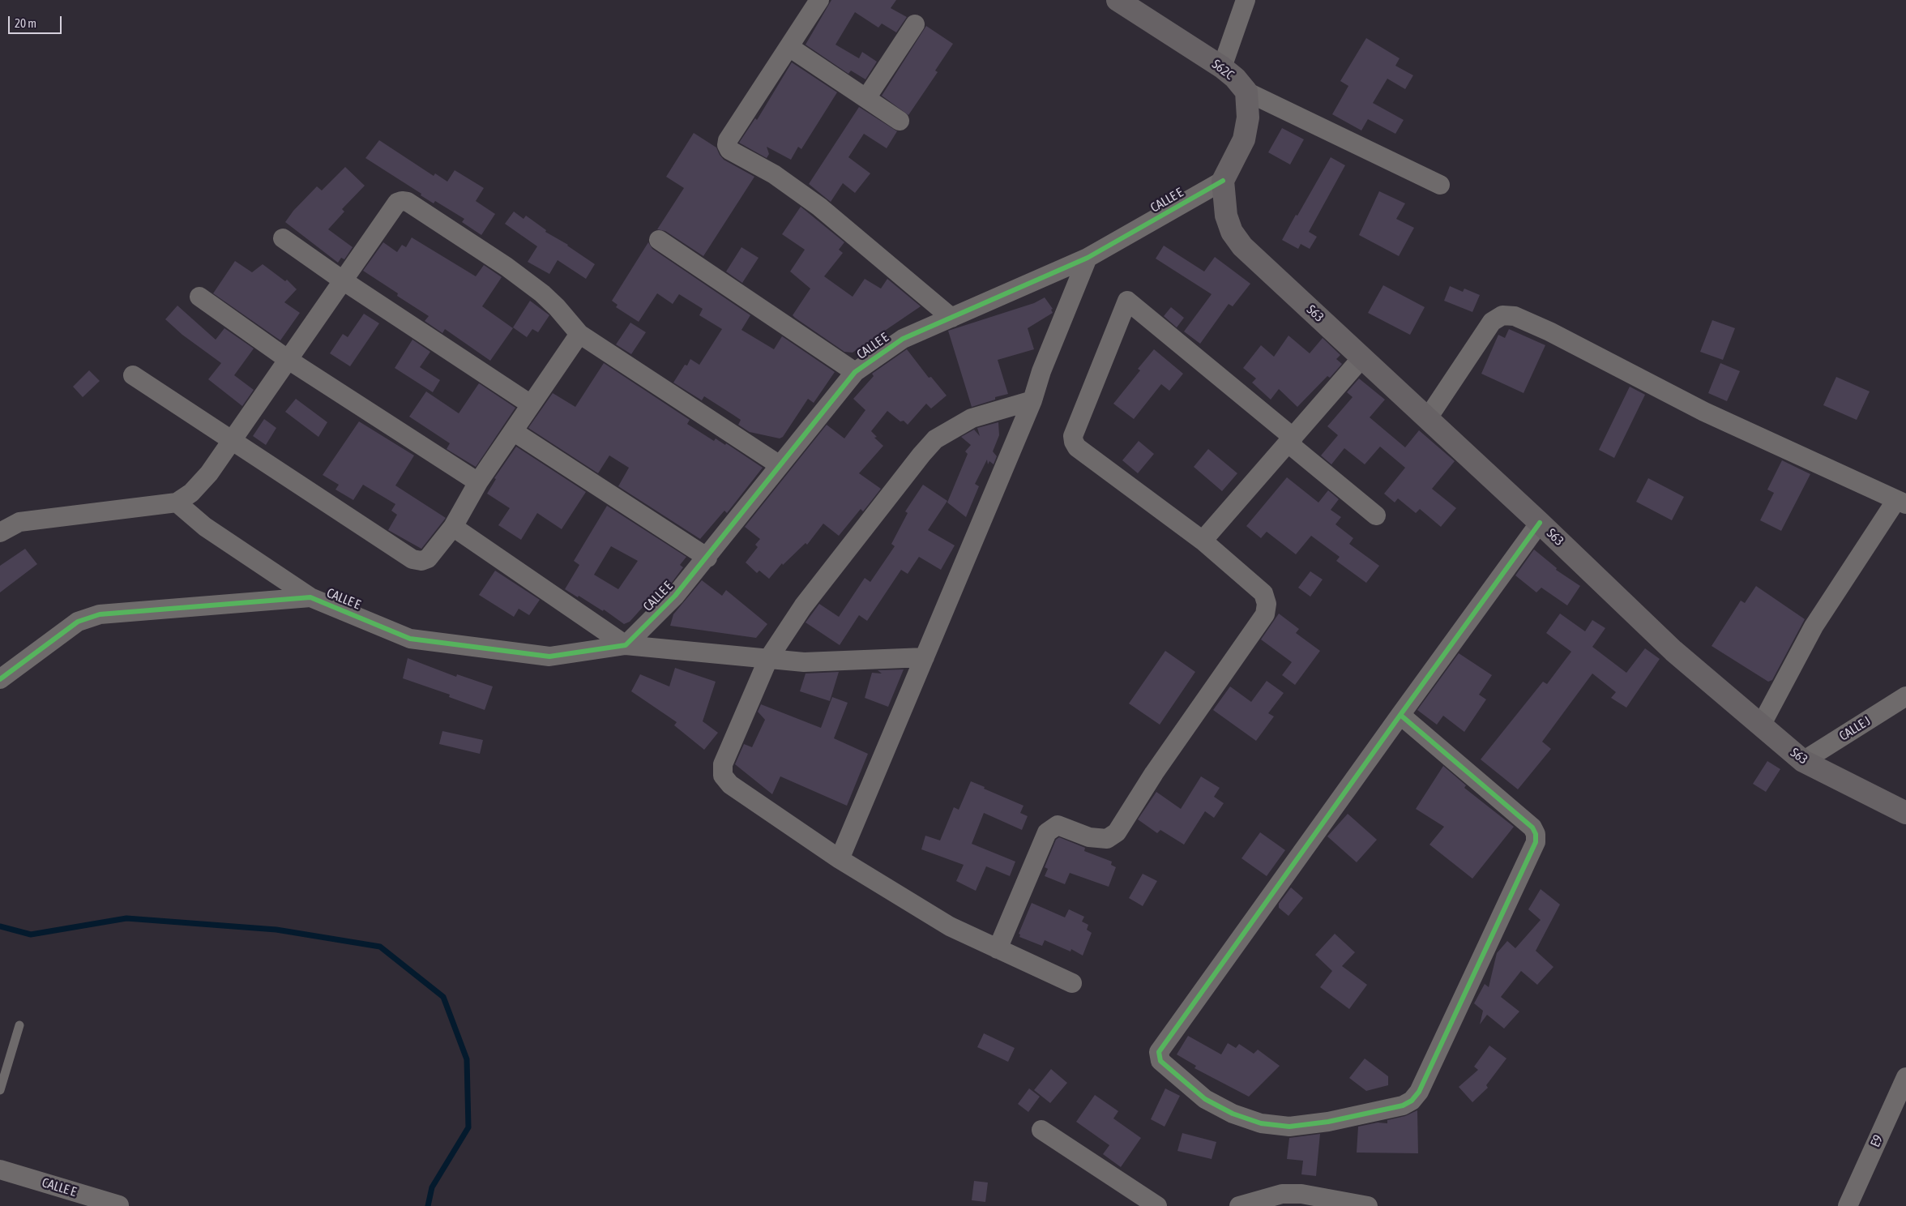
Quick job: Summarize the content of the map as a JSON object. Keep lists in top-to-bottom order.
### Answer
{
  "streets": {
    "main road": ["S62C", "S63"],
    "street": ["CALLE E", "CALLE J", "E9"]
  },
  "crossings": [
    ["CALLE E", "S63"],
    ["S63", "CALLE J"]
  ],
  "scale_bar": "20 m"
}
